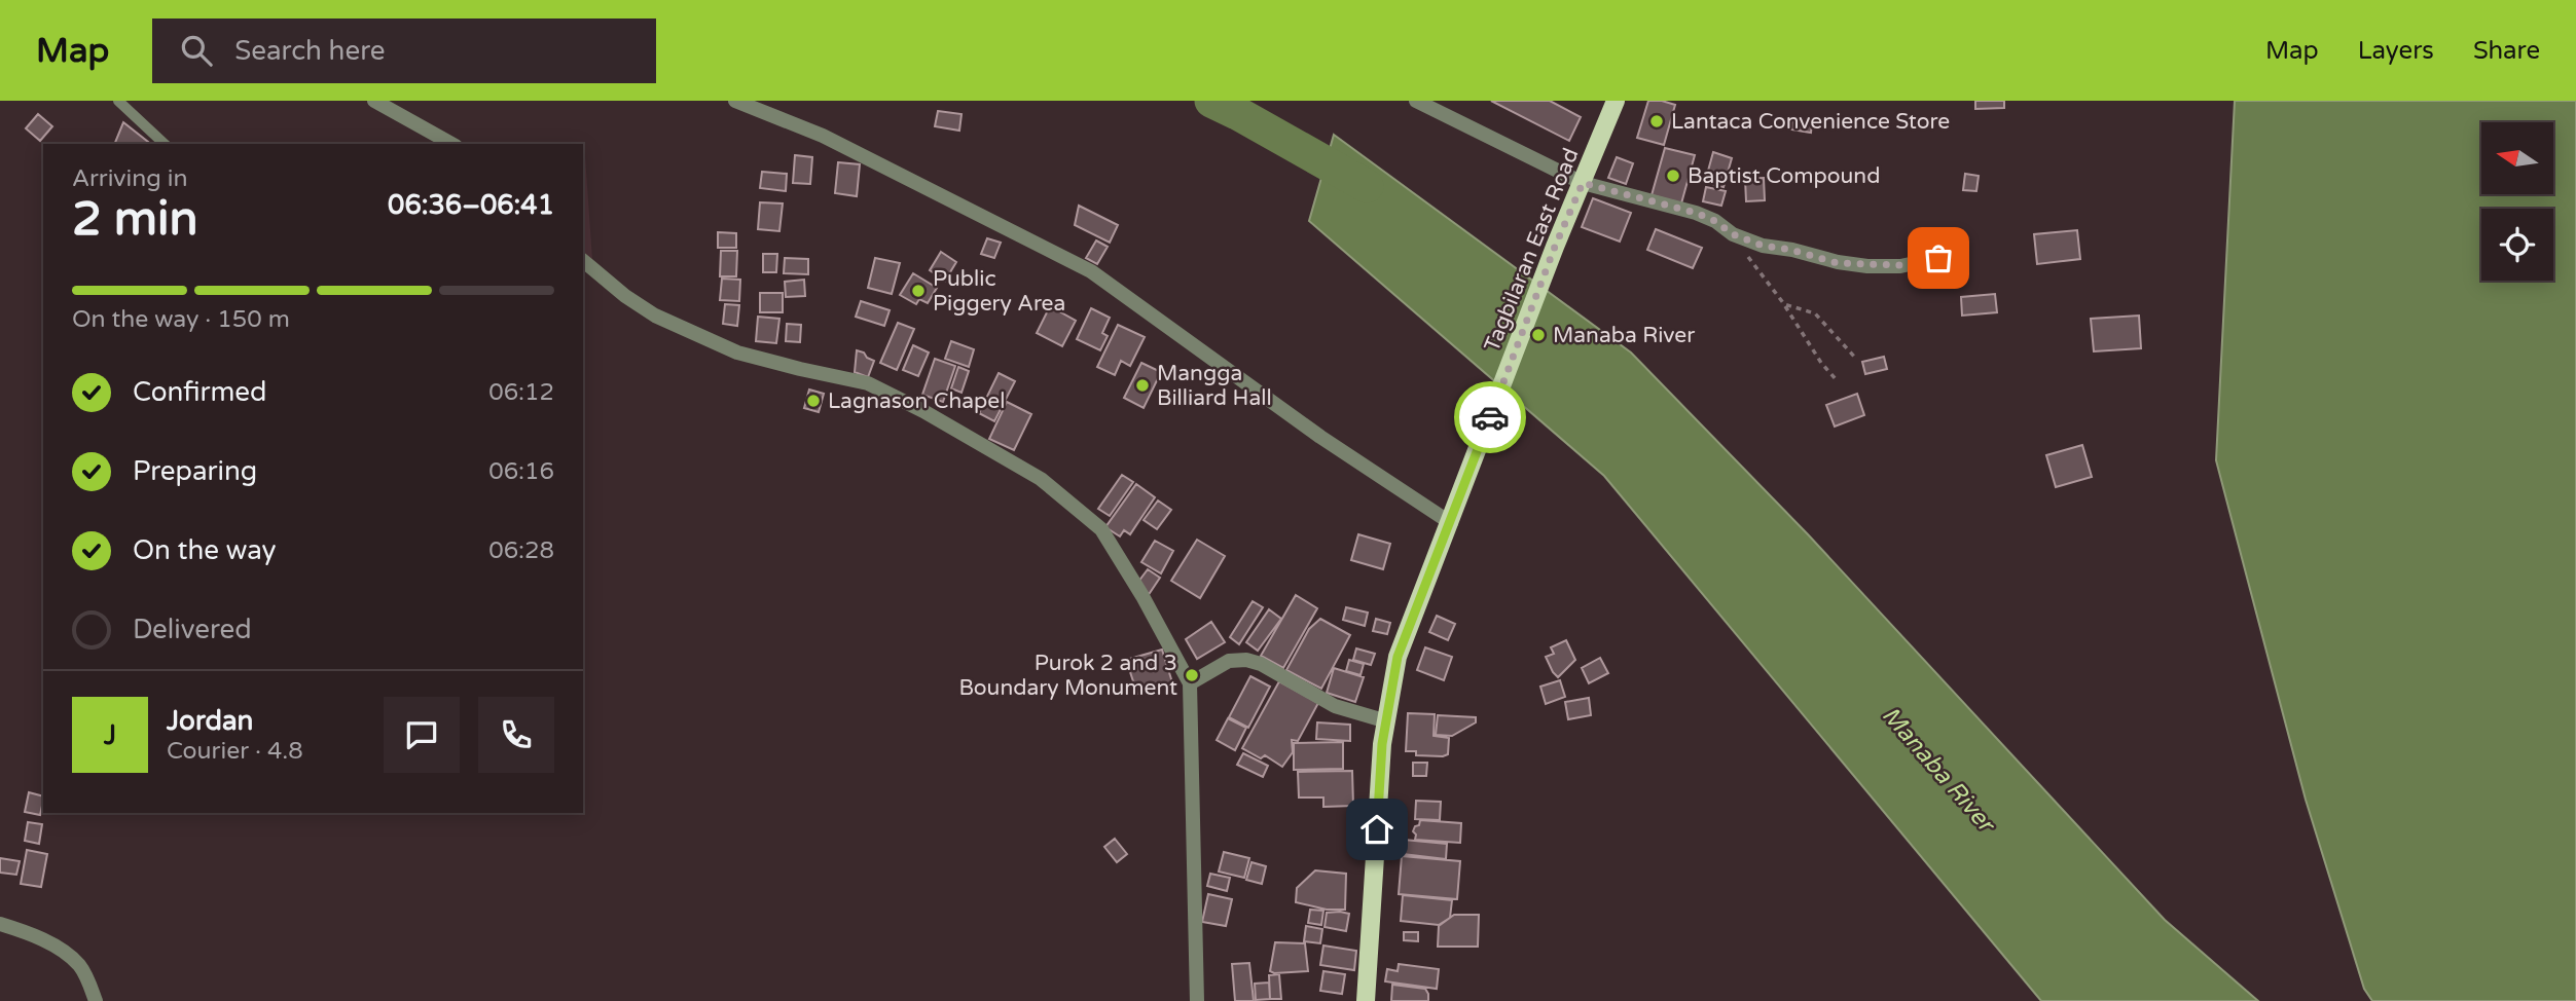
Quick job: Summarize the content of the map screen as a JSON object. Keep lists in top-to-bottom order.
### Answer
{
  "streets": {
    "main road": ["Tagbilaran East Road"]
  },
  "water": ["Manaba River"],
  "places": [
    "Lantaca Convenience Store",
    "Baptist Compound",
    "Public Piggery Area",
    "Manaba River",
    "Mangga Billiard Hall",
    "Lagnason Chapel",
    "Purok 2 and 3 Boundary Monument"
  ],
  "north": "left",
  "page": {
    "header": "Map",
    "search": "Search here",
    "nav": ["Map", "Layers", "Share"],
    "heading": ["2 min", "Arriving in", "06:36–06:41"],
    "panel": ["Jordan", "Courier · 4.8"],
    "bar": "On the way · 150 m",
    "list": [
      ["Confirmed", "06:12"],
      ["Preparing", "06:16"],
      ["On the way", "06:28"],
      "Delivered"
    ],
    "round": "J"
  }
}
